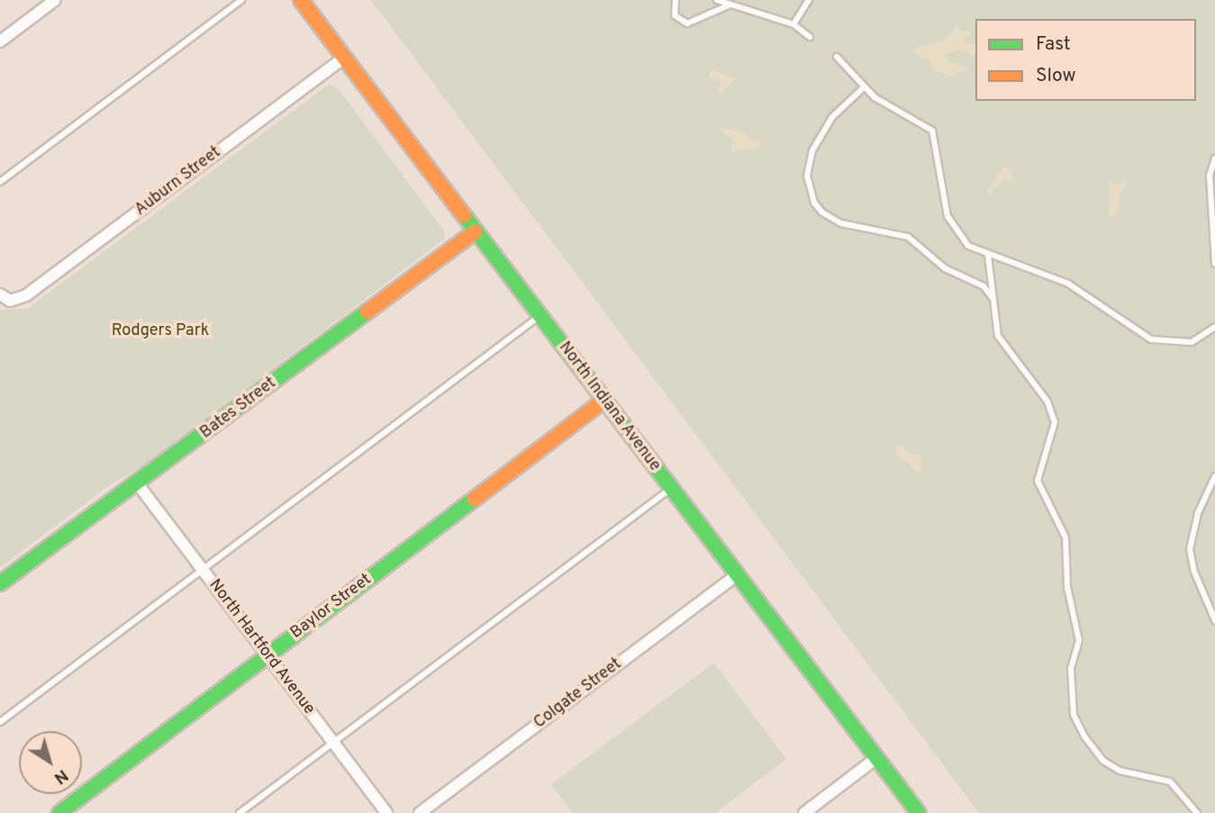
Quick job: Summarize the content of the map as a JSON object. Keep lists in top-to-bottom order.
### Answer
{
  "streets": {
    "street": [
      "Auburn Street",
      "North Indiana Avenue",
      "Bates Street",
      "Baylor Street",
      "North Hartford Avenue",
      "Colgate Street"
    ]
  },
  "crossings": [
    ["Auburn Street", "North Indiana Avenue"],
    ["North Indiana Avenue", "Bates Street"],
    ["North Indiana Avenue", "Baylor Street"],
    ["North Indiana Avenue", "Colgate Street"],
    ["Bates Street", "North Hartford Avenue"],
    ["Baylor Street", "North Hartford Avenue"]
  ],
  "parks": ["Rodgers Park"],
  "legend": ["Fast", "Slow"],
  "north": "bottom right"
}
